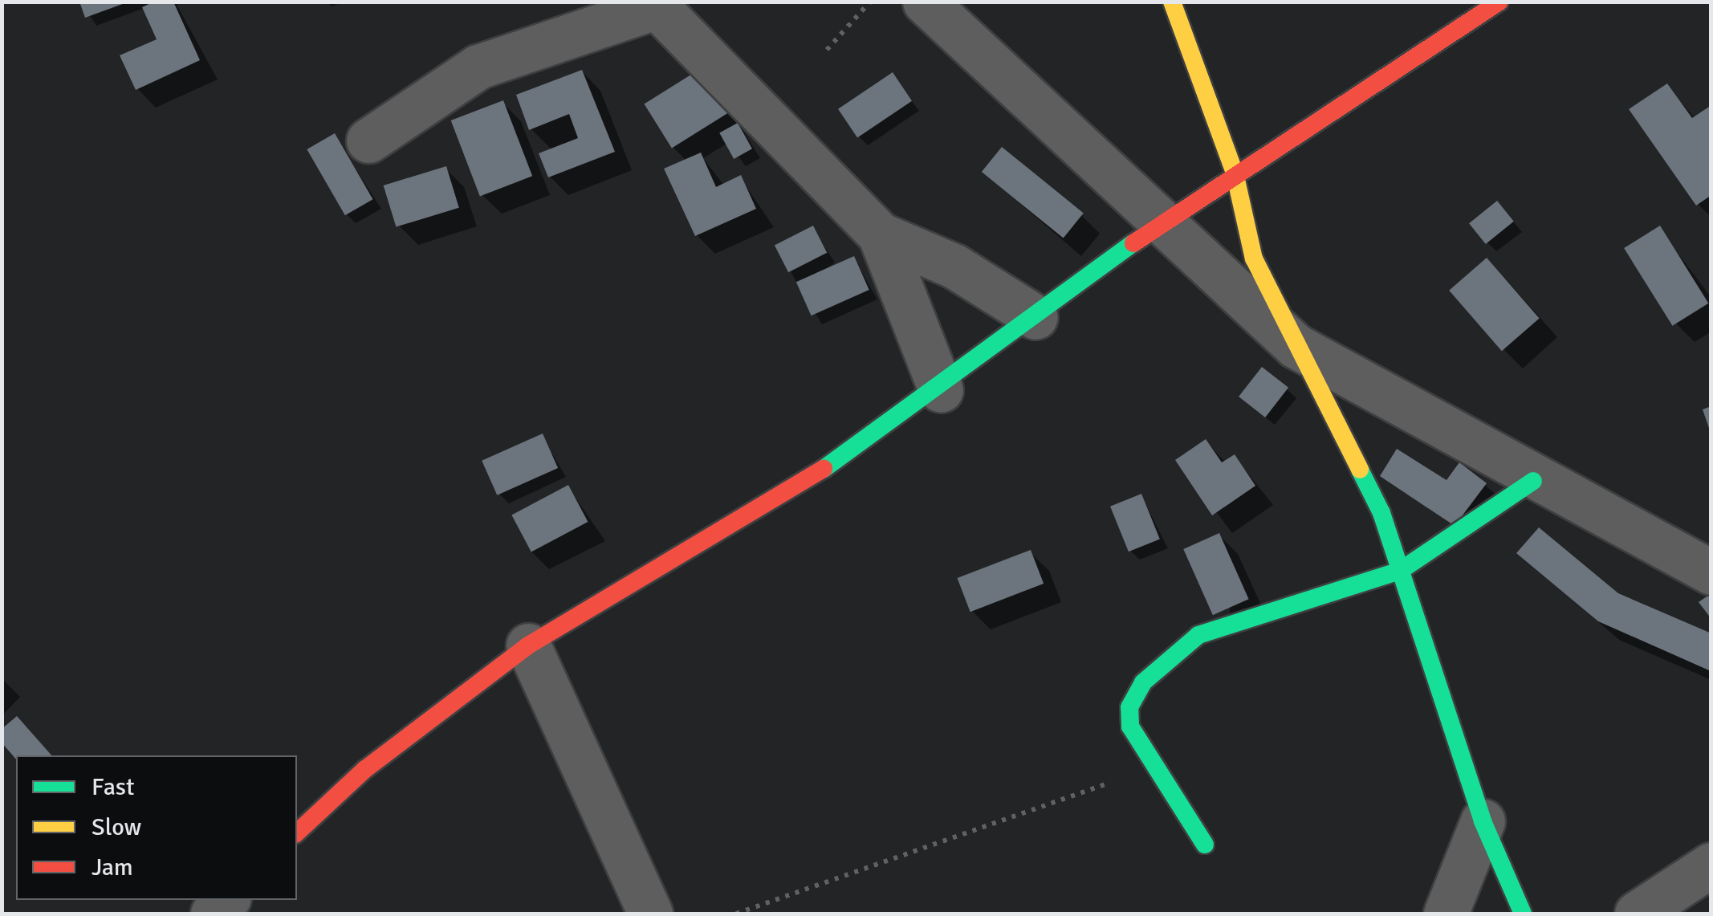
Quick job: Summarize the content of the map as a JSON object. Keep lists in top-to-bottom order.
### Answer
{
  "legend": ["Fast", "Slow", "Jam"]
}
